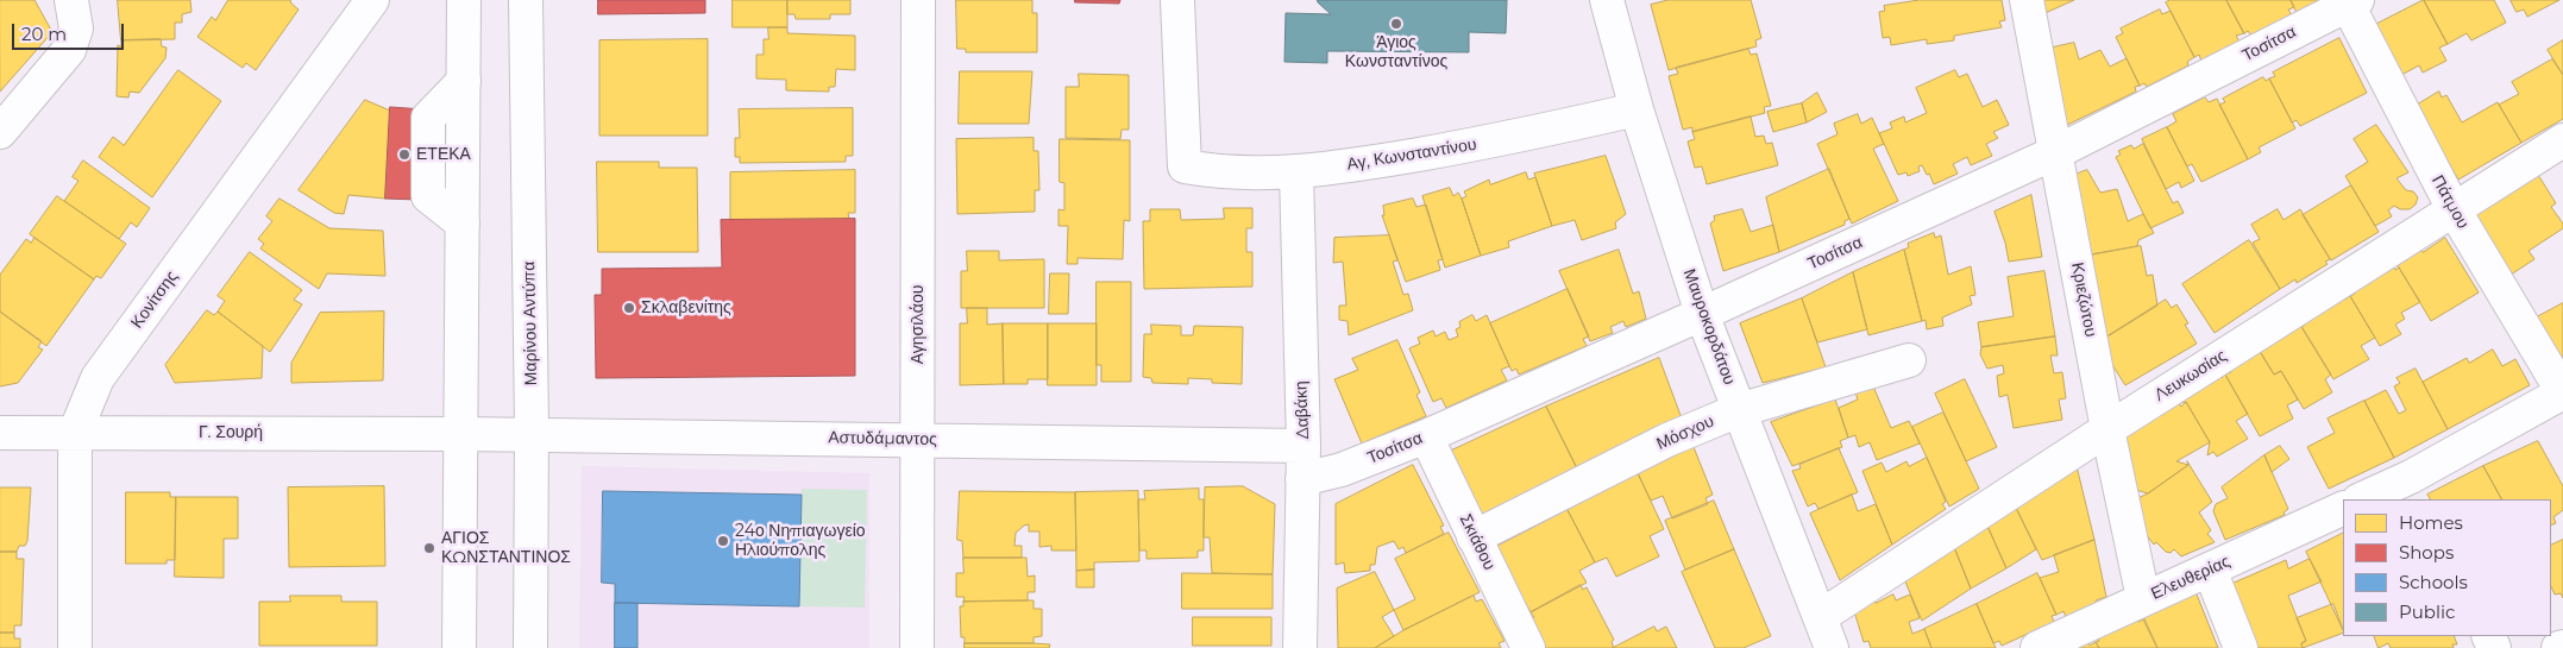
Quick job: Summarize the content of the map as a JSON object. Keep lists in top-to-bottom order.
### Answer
{
  "streets": {
    "street": [
      "Τοσίτσα",
      "Αγ, Κωνσταντίνου",
      "Πάτμου",
      "Κονίτσης",
      "Κριεζώτου",
      "Μαρίνου Αντύπα",
      "Αγησιλάου",
      "Μαυροκορδάτου",
      "Λευκωσίας",
      "Δαβάκη",
      "Γ. Σουρή",
      "Μόσχου",
      "Αστυδάμαντος",
      "Σκιάθου",
      "Ελευθερίας"
    ]
  },
  "crossings": [
    ["Τοσίτσα", "Πάτμου"],
    ["Τοσίτσα", "Κριεζώτου"],
    ["Τοσίτσα", "Μαυροκορδάτου"],
    ["Τοσίτσα", "Δαβάκη"],
    ["Τοσίτσα", "Σκιάθου"],
    ["Αγ, Κωνσταντίνου", "Μαυροκορδάτου"],
    ["Αγ, Κωνσταντίνου", "Δαβάκη"],
    ["Πάτμου", "Λευκωσίας"],
    ["Κονίτσης", "Γ. Σουρή"],
    ["Κριεζώτου", "Λευκωσίας"],
    ["Κριεζώτου", "Ελευθερίας"],
    ["Μαρίνου Αντύπα", "Αστυδάμαντος"],
    ["Αγησιλάου", "Αστυδάμαντος"],
    ["Μαυροκορδάτου", "Λευκωσίας"],
    ["Μαυροκορδάτου", "Μόσχου"],
    ["Δαβάκη", "Αστυδάμαντος"],
    ["Γ. Σουρή", "Αστυδάμαντος"],
    ["Μόσχου", "Σκιάθου"]
  ],
  "places": [
    "Άγιος Κωνσταντίνος",
    "ΕΤΕΚΑ",
    "Σκλαβενίτης",
    "24ο Νηπιαγωγείο Ηλιούπολης",
    "ΑΓΙΟΣ ΚΩΝΣΤΑΝΤΙΝΟΣ"
  ],
  "legend": [
    "Homes",
    "Shops",
    "Schools",
    "Public"
  ],
  "scale_bar": "20 m"
}
